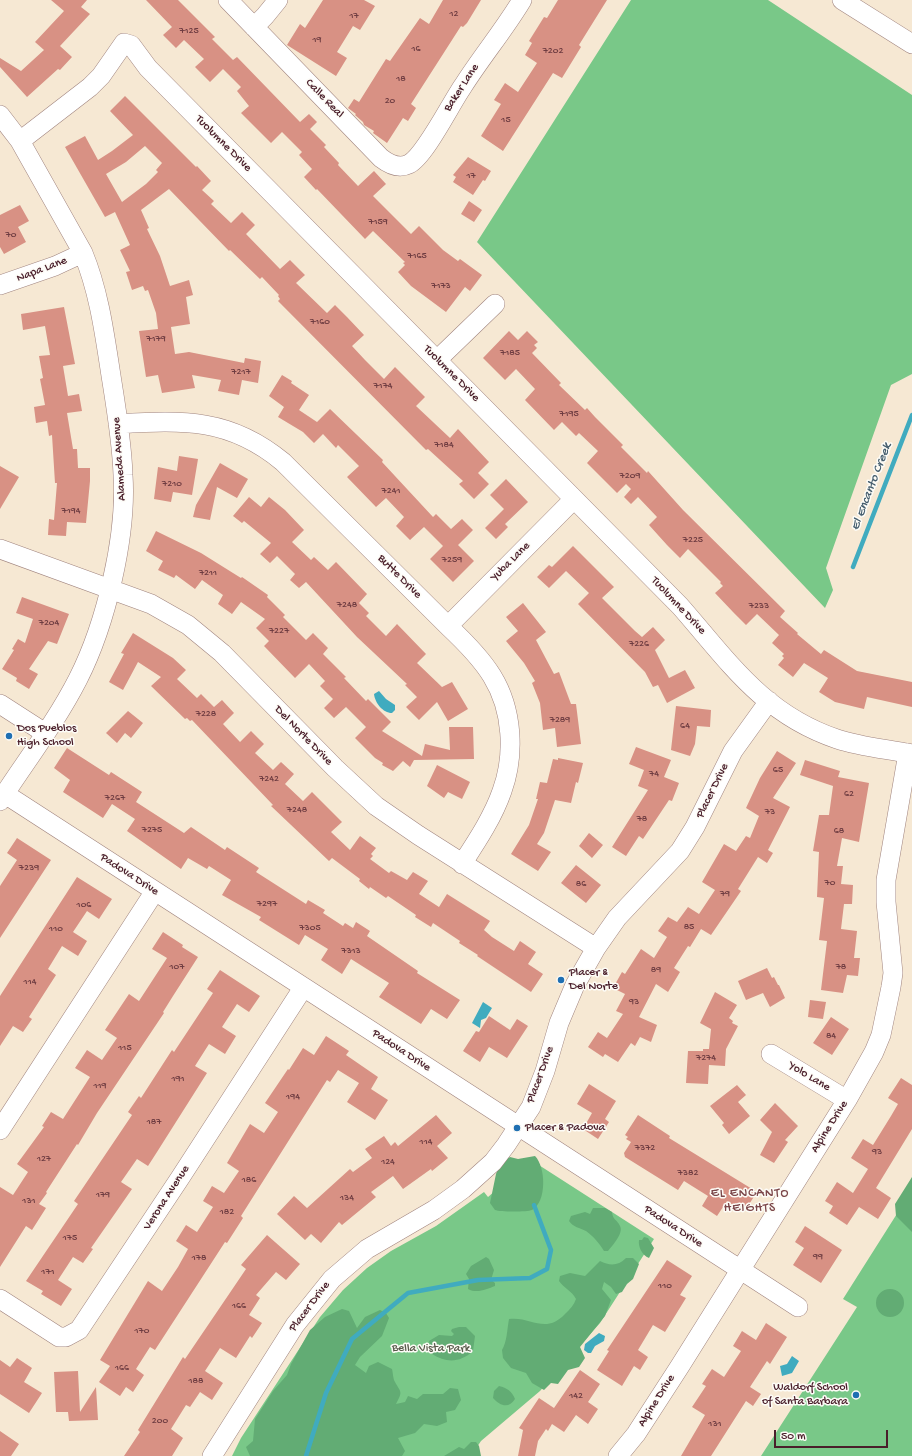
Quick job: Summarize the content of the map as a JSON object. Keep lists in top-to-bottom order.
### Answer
{
  "streets": {
    "street": [
      "Baker Lane",
      "Calle Real",
      "Tuolumne Drive",
      "Napa Lane",
      "Alameda Avenue",
      "Yuba Lane",
      "Butte Drive",
      "Del Norte Drive",
      "Placer Drive",
      "Padova Drive",
      "Yolo Lane",
      "Alpine Drive",
      "Verona Avenue"
    ]
  },
  "crossings": [
    ["Baker Lane", "Calle Real"],
    ["Tuolumne Drive", "Alameda Avenue"],
    ["Tuolumne Drive", "Yuba Lane"],
    ["Tuolumne Drive", "Placer Drive"],
    ["Tuolumne Drive", "Alpine Drive"],
    ["Napa Lane", "Alameda Avenue"],
    ["Alameda Avenue", "Butte Drive"],
    ["Alameda Avenue", "Del Norte Drive"],
    ["Alameda Avenue", "Padova Drive"],
    ["Yuba Lane", "Butte Drive"],
    ["Butte Drive", "Del Norte Drive"],
    ["Del Norte Drive", "Placer Drive"],
    ["Placer Drive", "Padova Drive"],
    ["Padova Drive", "Alpine Drive"],
    ["Padova Drive", "Verona Avenue"],
    ["Yolo Lane", "Alpine Drive"]
  ],
  "districts": ["EL ENCANTO HEIGHTS"],
  "water": ["El Encanto Creek"],
  "parks": ["Bella Vista Park"],
  "places": [
    "Dos Pueblos High School",
    "Placer & Del Norte",
    "Placer & Padova",
    "Waldorf School of Santa Barbara"
  ],
  "house_numbers": [
    "12",
    "17",
    "7125",
    "19",
    "16",
    "7202",
    "18",
    "20",
    "15",
    "17",
    "7159",
    "70",
    "7165",
    "7173",
    "7160",
    "7179",
    "7185",
    "7217",
    "7174",
    "7195",
    "7184",
    "7209",
    "7210",
    "7241",
    "7194",
    "7225",
    "7259",
    "7211",
    "7248",
    "7233",
    "7204",
    "7227",
    "7226",
    "7228",
    "7289",
    "64",
    "65",
    "74",
    "7242",
    "62",
    "7267",
    "7248",
    "73",
    "78",
    "7275",
    "68",
    "7239",
    "70",
    "86",
    "79",
    "7297",
    "106",
    "85",
    "7305",
    "110",
    "7313",
    "107",
    "78",
    "89",
    "114",
    "93",
    "84",
    "115",
    "7274",
    "191",
    "119",
    "194",
    "187",
    "114",
    "7372",
    "93",
    "127",
    "124",
    "7382",
    "186",
    "179",
    "134",
    "131",
    "182",
    "175",
    "99",
    "178",
    "171",
    "110",
    "166",
    "170",
    "166",
    "188",
    "142",
    "200",
    "131"
  ],
  "scale_bar": "50 m"
}
